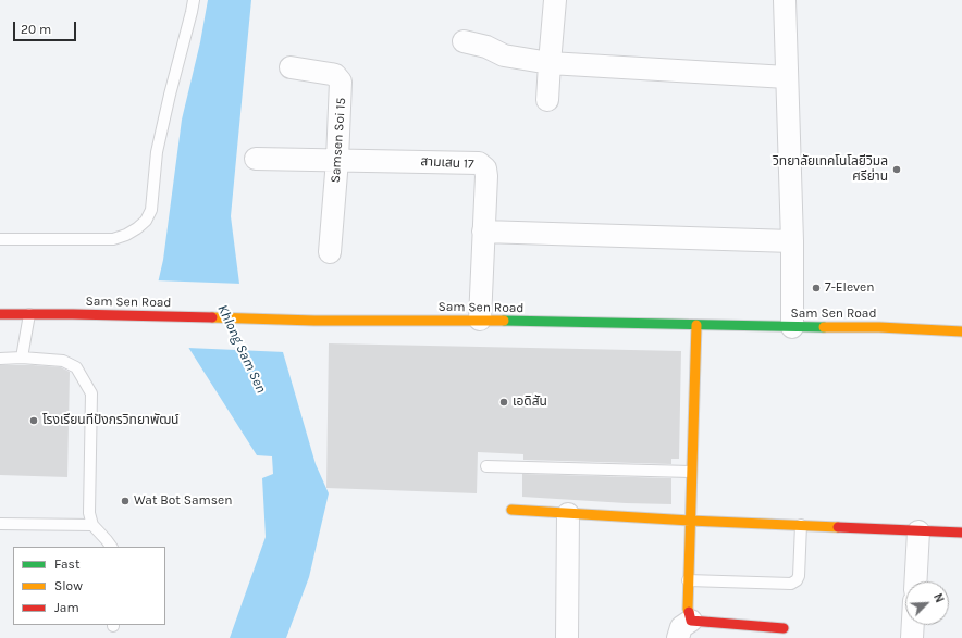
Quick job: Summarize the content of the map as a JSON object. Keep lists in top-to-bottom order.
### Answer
{
  "streets": {
    "main road": ["Sam Sen Road"],
    "street": ["Samsen Soi 15", "สามเสน 17"]
  },
  "crossings": [
    ["Samsen Soi 15", "สามเสน 17"],
    ["สามเสน 17", "Sam Sen Road"]
  ],
  "water": ["Khlong Sam Sen"],
  "places": [
    "วิทยาลัยเทคโนโลยีวิมล ศรีย่าน",
    "7-Eleven",
    "เอดิสัน",
    "โรงเรียนทีปังกรวิทยาพัฒน์",
    "Wat Bot Samsen"
  ],
  "legend": ["Fast", "Slow", "Jam"],
  "scale_bar": "20 m",
  "north": "top right"
}
